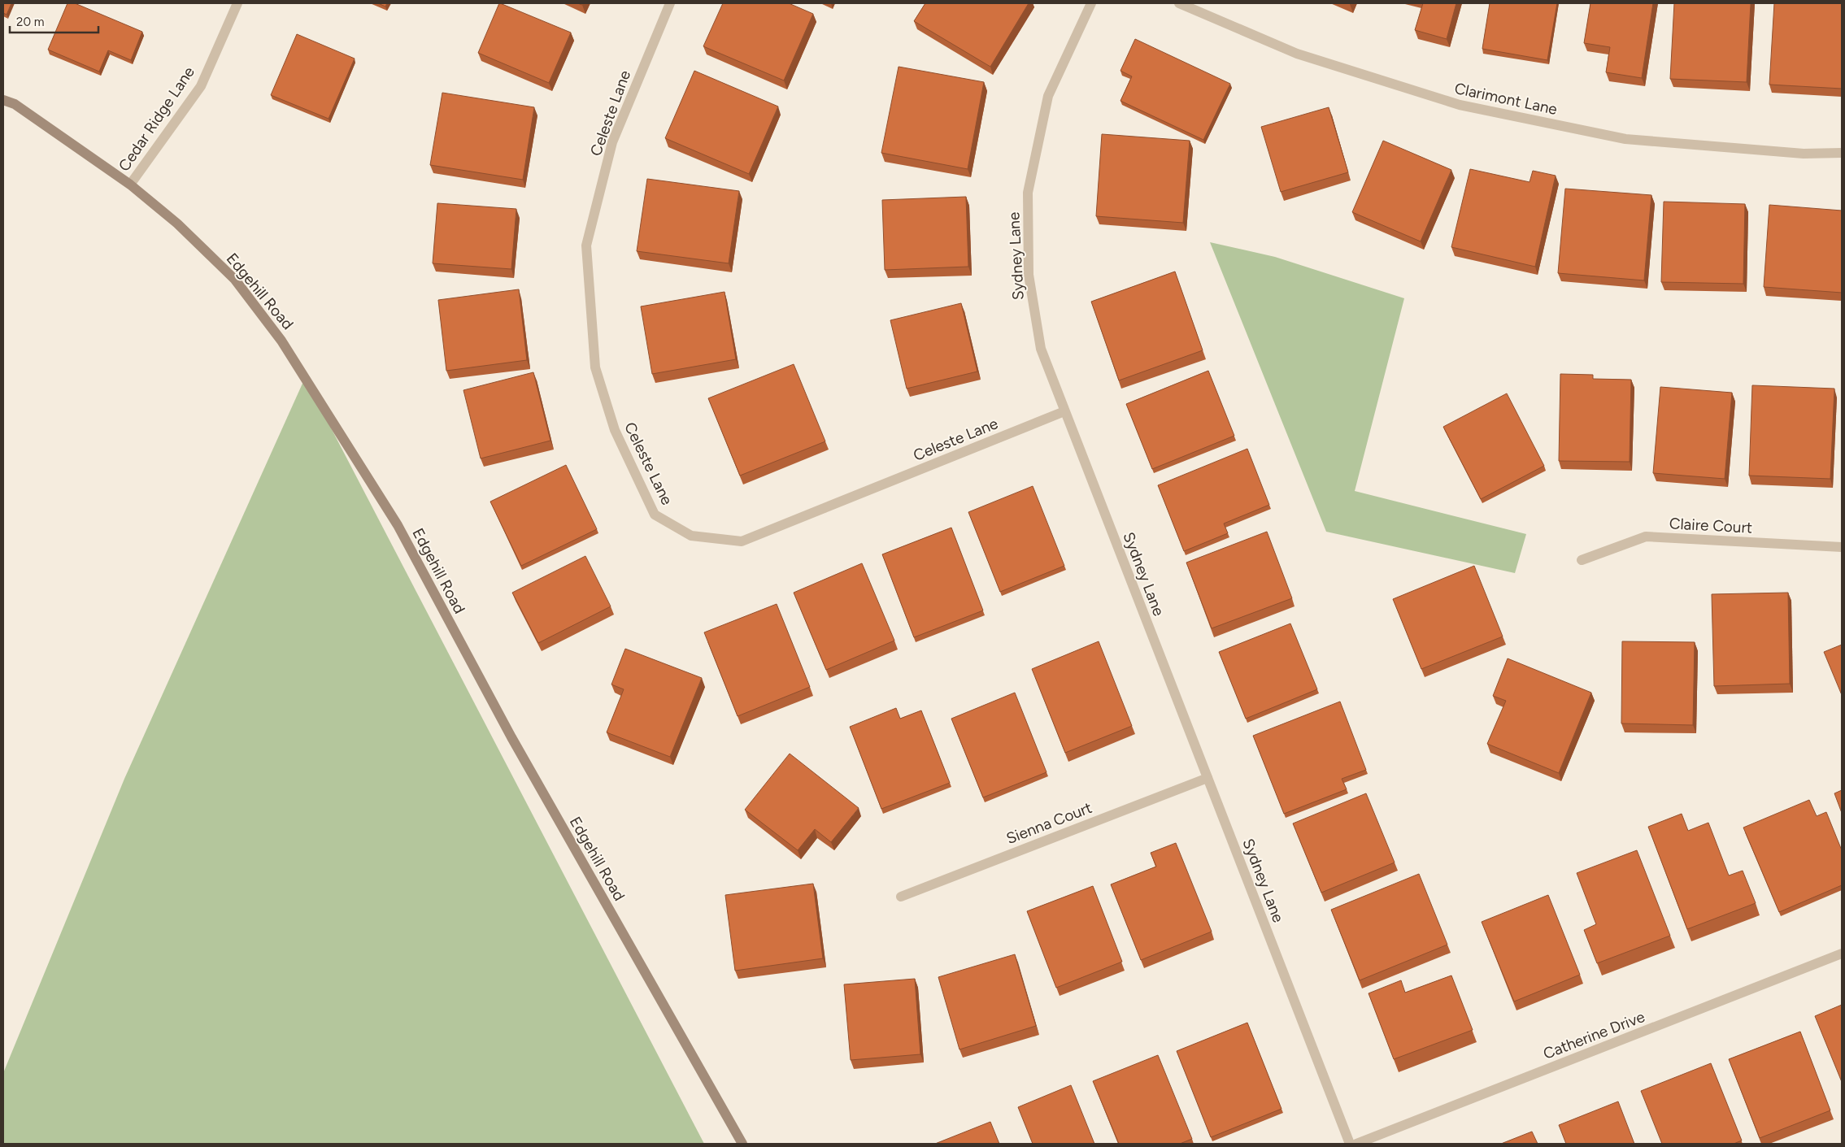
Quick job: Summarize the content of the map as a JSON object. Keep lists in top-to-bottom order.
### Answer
{
  "streets": {
    "street": [
      "Clarimont Lane",
      "Celeste Lane",
      "Cedar Ridge Lane",
      "Sydney Lane",
      "Edgehill Road",
      "Claire Court",
      "Sienna Court",
      "Catherine Drive"
    ]
  },
  "crossings": [
    ["Celeste Lane", "Sydney Lane"],
    ["Cedar Ridge Lane", "Edgehill Road"],
    ["Sydney Lane", "Sienna Court"]
  ],
  "scale_bar": "20 m"
}
